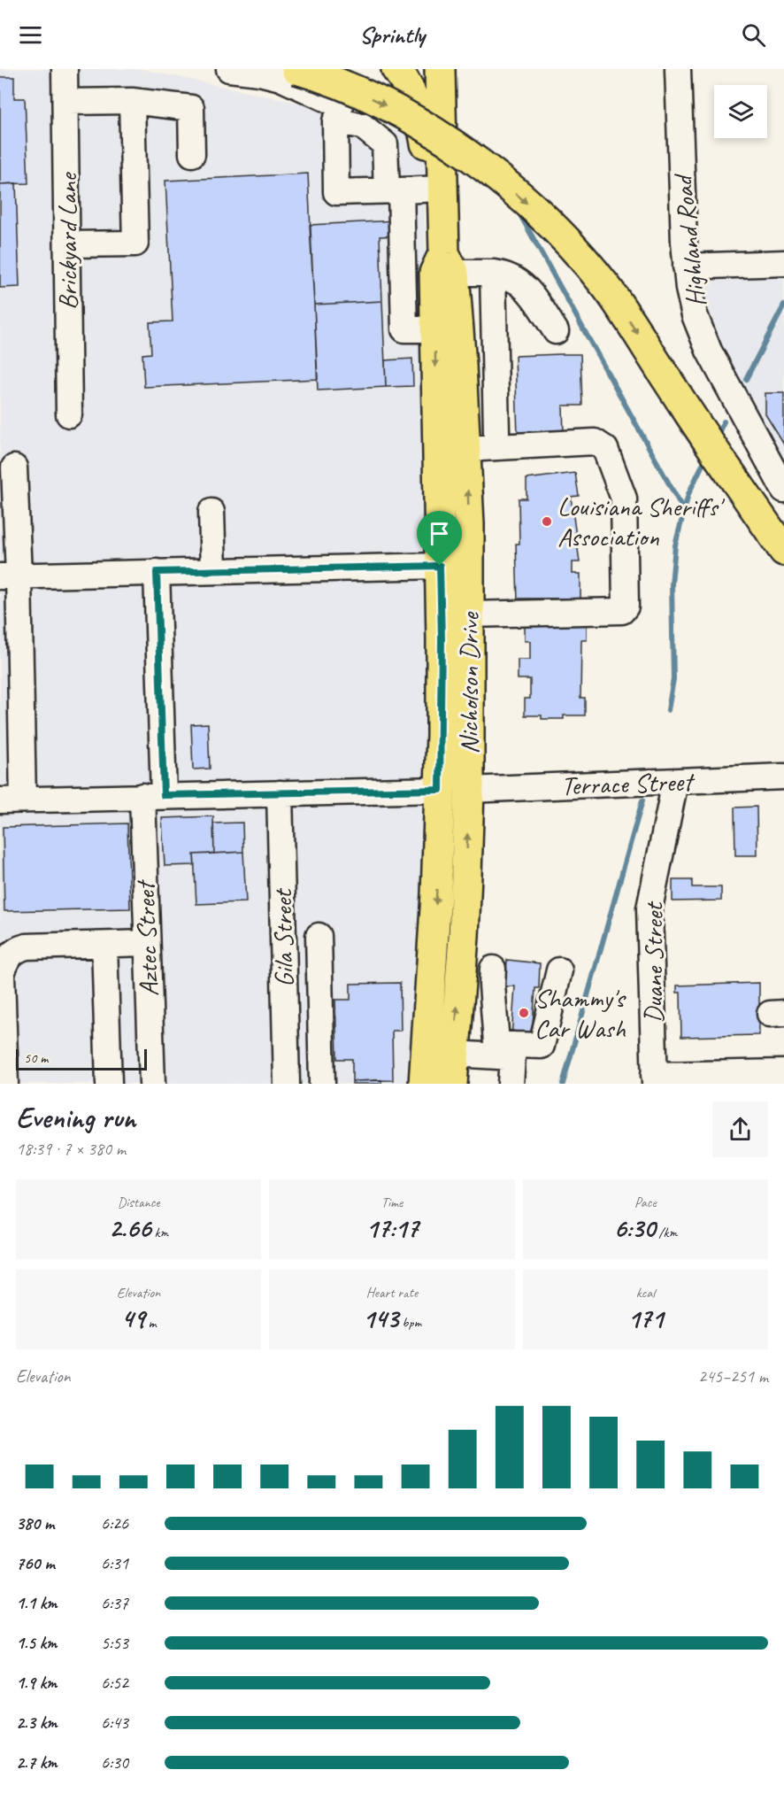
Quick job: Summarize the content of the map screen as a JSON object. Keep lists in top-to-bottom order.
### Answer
{
  "streets": {
    "main road": ["Nicholson Drive"],
    "street": [
      "Brickyard Lane",
      "Highland Road",
      "Terrace Street",
      "Gila Street",
      "Aztec Street",
      "Duane Street"
    ]
  },
  "crossings": [
    ["Nicholson Drive", "Terrace Street"],
    ["Terrace Street", "Duane Street"]
  ],
  "places": ["Louisiana Sheriffs' Association", "Shammy's Car Wash"],
  "scale_bar": "50 m",
  "page": {
    "header": "Sprintly",
    "scale": "50 m",
    "heading": ["Evening run", "18:39 · 7 × 380 m"],
    "stats": [
      ["Distance", "2.66 km"],
      ["Time", "17:17"],
      ["Pace", "6:30 /km"],
      ["Elevation", "49 m"],
      ["Heart rate", "143 bpm"],
      ["kcal", "171"]
    ],
    "chart": ["Elevation", "245–251 m"],
    "list": [
      {
        "name": "380 m",
        "note": "6:26"
      },
      {
        "name": "760 m",
        "note": "6:31"
      },
      {
        "name": "1.1 km",
        "note": "6:37"
      },
      {
        "name": "1.5 km",
        "note": "5:53"
      },
      {
        "name": "1.9 km",
        "note": "6:52"
      },
      {
        "name": "2.3 km",
        "note": "6:43"
      },
      {
        "name": "2.7 km",
        "note": "6:30"
      }
    ]
  }
}
